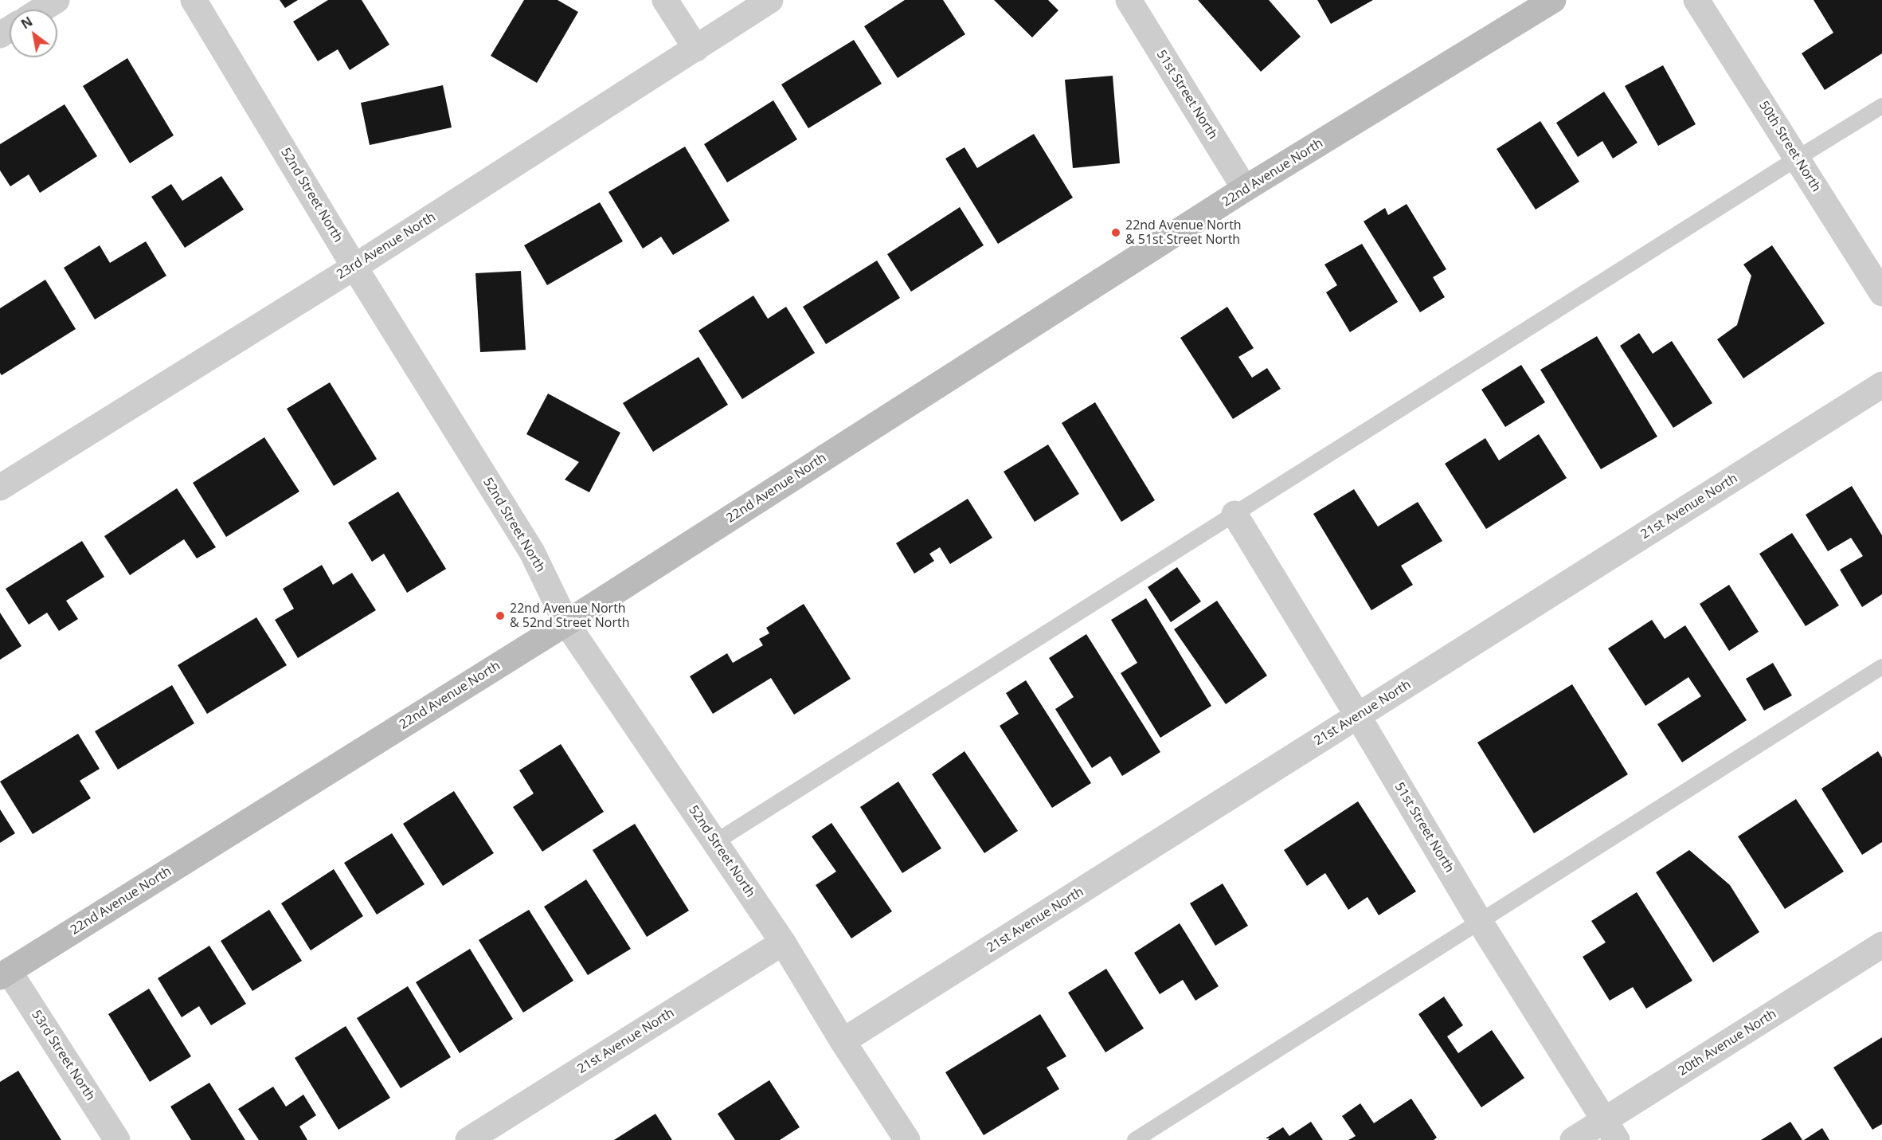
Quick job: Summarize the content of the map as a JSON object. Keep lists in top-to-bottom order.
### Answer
{
  "streets": {
    "main road": ["22nd Avenue North"],
    "street": [
      "51st Street North",
      "50th Street North",
      "52nd Street North",
      "23rd Avenue North",
      "21st Avenue North",
      "20th Avenue North",
      "53rd Street North"
    ]
  },
  "crossings": [
    ["51st Street North", "22nd Avenue North"],
    ["51st Street North", "21st Avenue North"],
    ["51st Street North", "20th Avenue North"],
    ["22nd Avenue North", "52nd Street North"],
    ["22nd Avenue North", "53rd Street North"],
    ["52nd Street North", "23rd Avenue North"],
    ["52nd Street North", "21st Avenue North"]
  ],
  "places": ["22nd Avenue North & 51st Street North", "22nd Avenue North & 52nd Street North"],
  "north": "top left"
}
